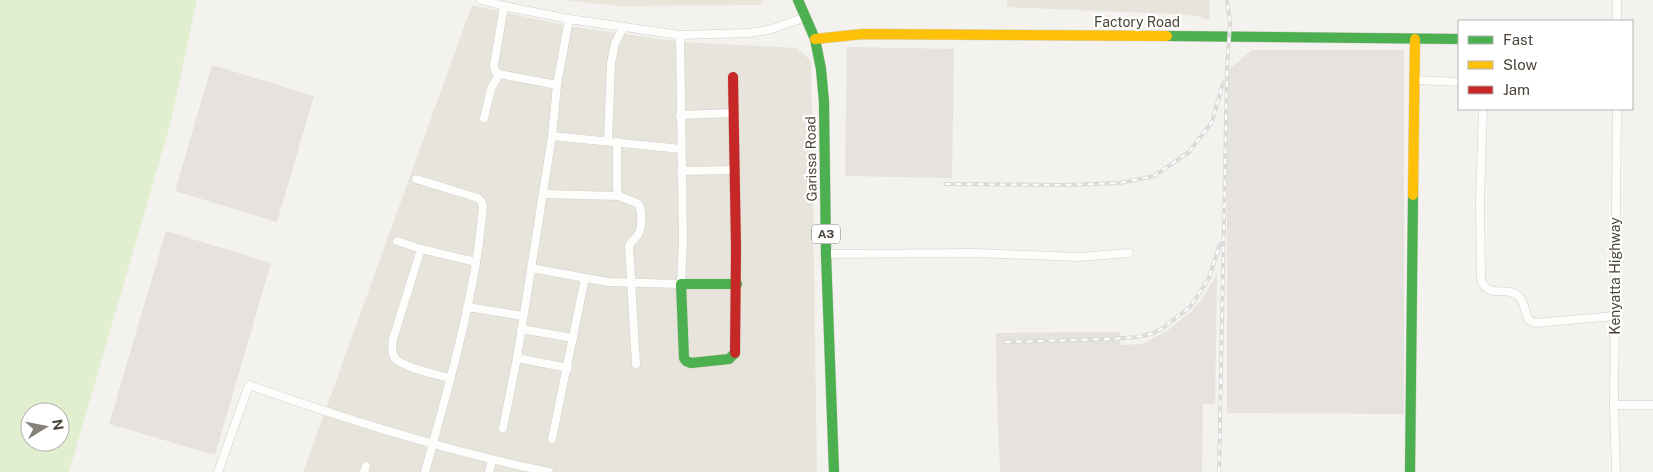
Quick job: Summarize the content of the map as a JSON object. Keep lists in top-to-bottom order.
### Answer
{
  "streets": {
    "main road": ["Factory Road", "Garissa Road", "A3"],
    "street": ["Kenyatta Highway"]
  },
  "crossings": [
    ["Factory Road", "Garissa Road"]
  ],
  "legend": ["Fast", "Slow", "Jam"],
  "north": "right"
}
